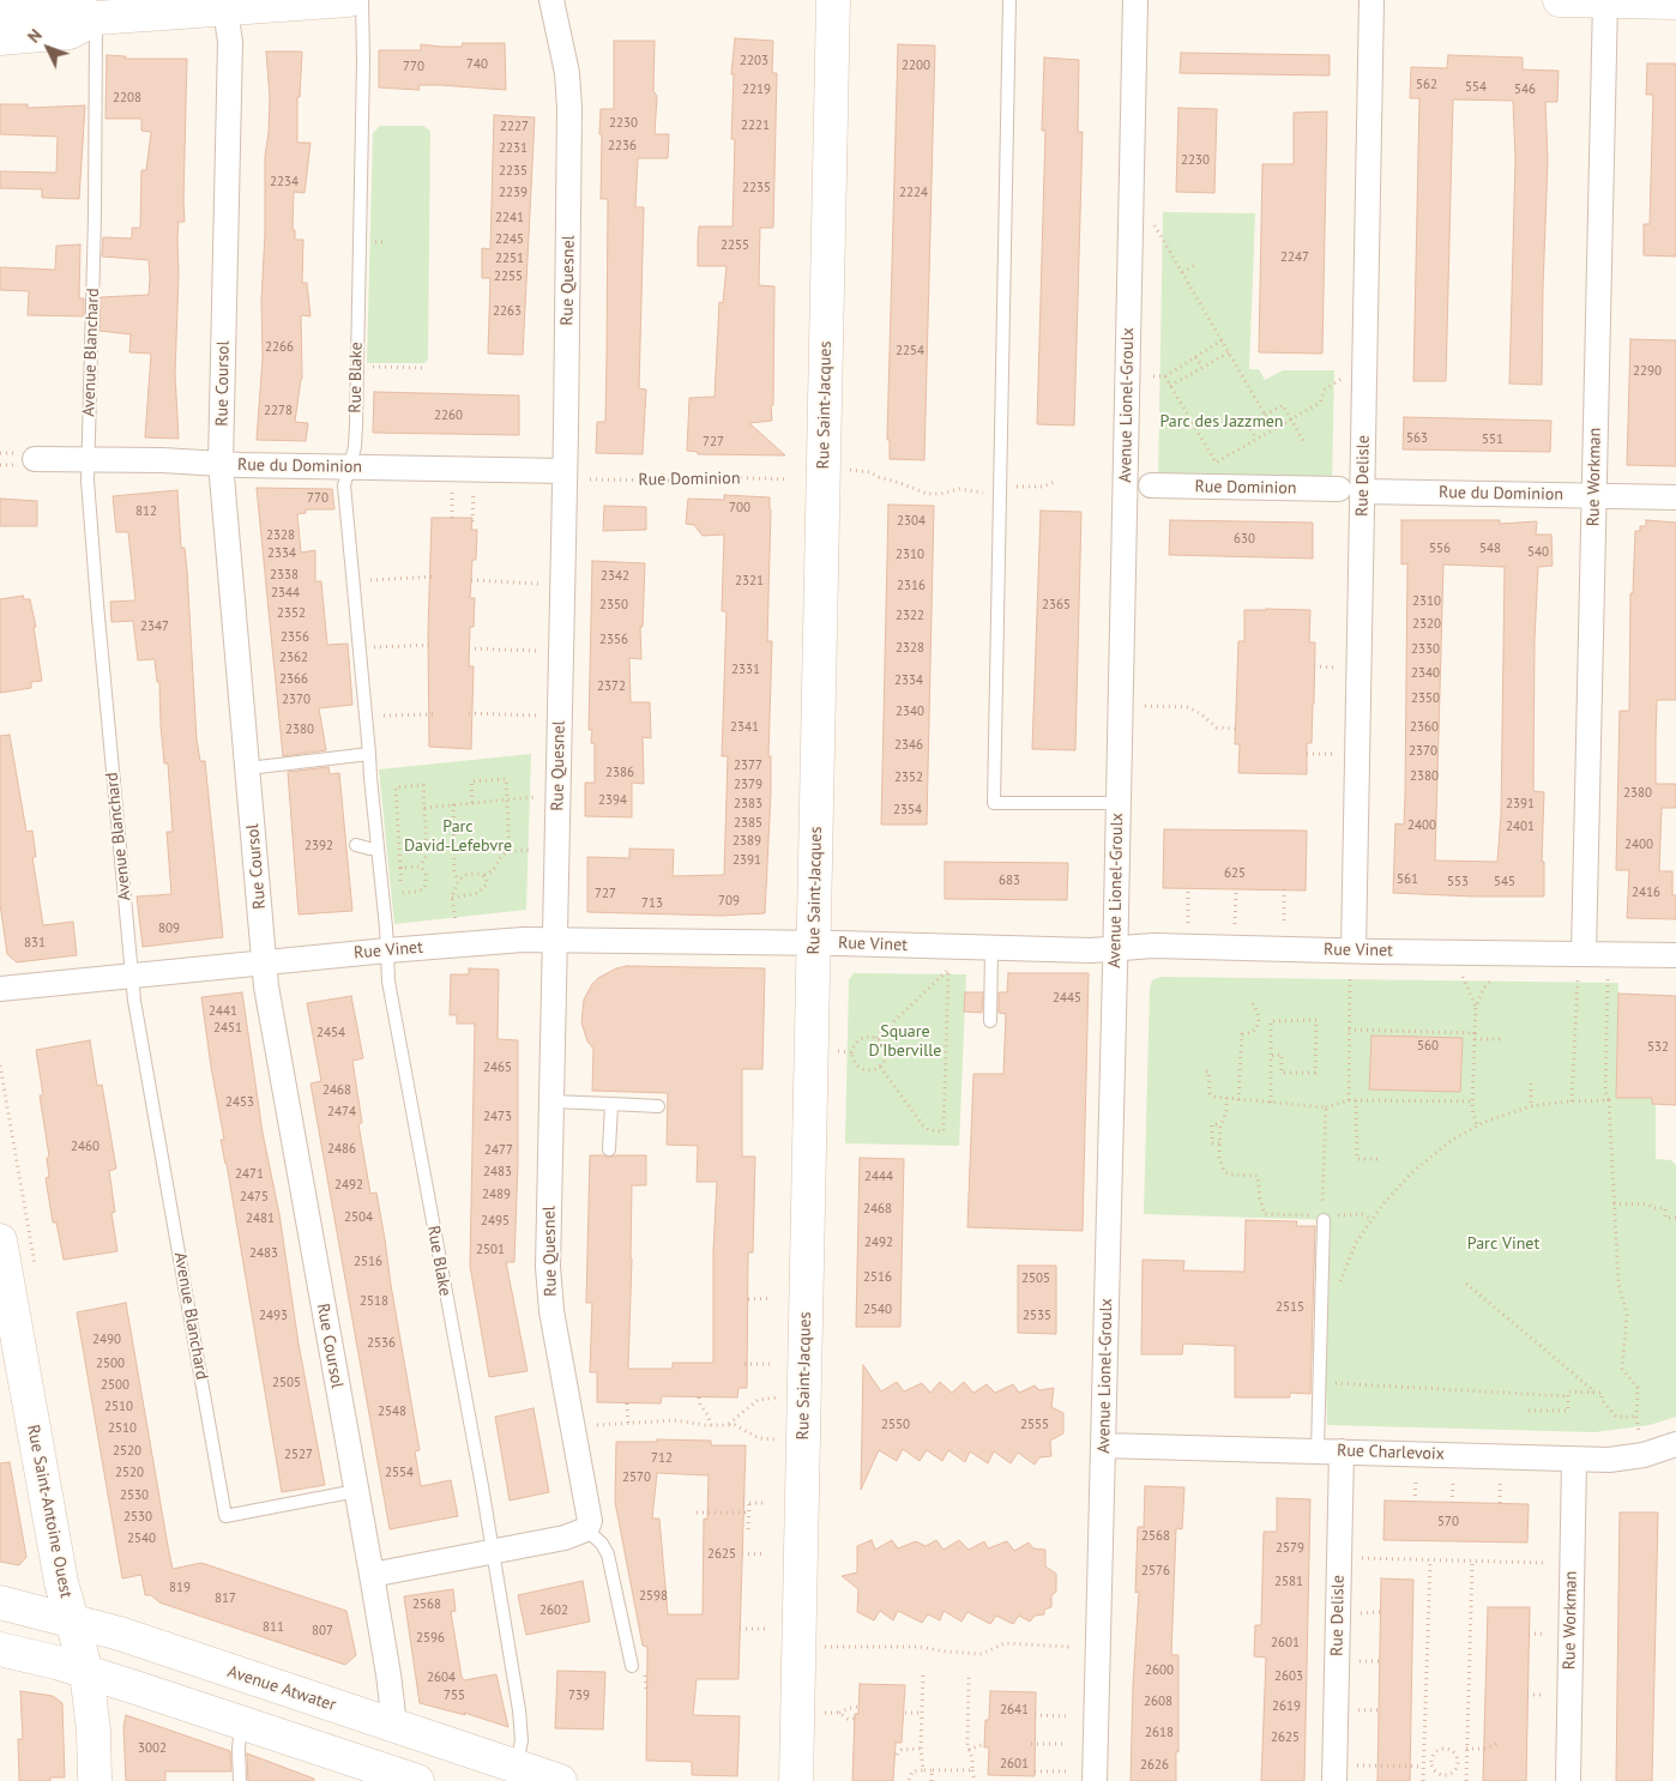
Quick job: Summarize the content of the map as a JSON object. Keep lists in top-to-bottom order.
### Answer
{
  "streets": {
    "main road": ["Rue Saint-Jacques", "Rue Saint-Antoine Ouest", "Avenue Atwater"],
    "street": [
      "Rue Quesnel",
      "Rue Coursol",
      "Avenue Lionel-Groulx",
      "Rue du Dominion",
      "Rue Delisle",
      "Rue Workman",
      "Rue Dominion",
      "Rue Vinet",
      "Rue Charlevoix"
    ],
    "lane": ["Avenue Blanchard", "Rue Blake"]
  },
  "crossings": [
    ["Rue Quesnel", "Rue du Dominion"],
    ["Rue Quesnel", "Rue Vinet"],
    ["Avenue Blanchard", "Rue Coursol"],
    ["Avenue Blanchard", "Rue du Dominion"],
    ["Avenue Blanchard", "Rue Vinet"],
    ["Rue Blake", "Rue du Dominion"],
    ["Rue Blake", "Rue Vinet"],
    ["Rue Blake", "Avenue Atwater"],
    ["Rue Coursol", "Rue du Dominion"],
    ["Rue Coursol", "Rue Vinet"],
    ["Rue Coursol", "Avenue Atwater"],
    ["Rue Saint-Jacques", "Rue Vinet"],
    ["Avenue Lionel-Groulx", "Rue Vinet"],
    ["Avenue Lionel-Groulx", "Rue Charlevoix"],
    ["Rue du Dominion", "Rue Delisle"],
    ["Rue du Dominion", "Rue Workman"],
    ["Rue du Dominion", "Rue Dominion"],
    ["Rue Delisle", "Rue Dominion"],
    ["Rue Delisle", "Rue Vinet"],
    ["Rue Delisle", "Rue Charlevoix"],
    ["Rue Workman", "Rue Vinet"],
    ["Rue Workman", "Rue Charlevoix"],
    ["Rue Saint-Antoine Ouest", "Avenue Atwater"]
  ],
  "parks": [
    "Parc des Jazzmen",
    "Parc David-Lefebvre",
    "Square D'Iberville",
    "Parc Vinet"
  ],
  "house_numbers": [
    "2203",
    "740",
    "2200",
    "770",
    "562",
    "554",
    "2219",
    "546",
    "2208",
    "2230",
    "2221",
    "2227",
    "2236",
    "2231",
    "2230",
    "2235",
    "2234",
    "2235",
    "2239",
    "2224",
    "2241",
    "2245",
    "2255",
    "2247",
    "2251",
    "2255",
    "2263",
    "2266",
    "2254",
    "2290",
    "2278",
    "2260",
    "563",
    "551",
    "727",
    "770",
    "700",
    "812",
    "2304",
    "2328",
    "630",
    "556",
    "548",
    "540",
    "2334",
    "2310",
    "2338",
    "2342",
    "2321",
    "2316",
    "2344",
    "2310",
    "2350",
    "2365",
    "2352",
    "2322",
    "2320",
    "2347",
    "2356",
    "2356",
    "2328",
    "2330",
    "2362",
    "2331",
    "2340",
    "2366",
    "2334",
    "2372",
    "2350",
    "2370",
    "2340",
    "2341",
    "2360",
    "2380",
    "2346",
    "2370",
    "2377",
    "2386",
    "2380",
    "2352",
    "2379",
    "2380",
    "2394",
    "2383",
    "2391",
    "2354",
    "2385",
    "2400",
    "2401",
    "2389",
    "2400",
    "2392",
    "2391",
    "625",
    "561",
    "683",
    "553",
    "545",
    "2416",
    "727",
    "709",
    "713",
    "809",
    "831",
    "2445",
    "2441",
    "2451",
    "2454",
    "560",
    "532",
    "2465",
    "2468",
    "2453",
    "2474",
    "2473",
    "2460",
    "2486",
    "2477",
    "2483",
    "2471",
    "2444",
    "2492",
    "2489",
    "2475",
    "2468",
    "2504",
    "2481",
    "2495",
    "2492",
    "2501",
    "2483",
    "2516",
    "2516",
    "2505",
    "2518",
    "2515",
    "2540",
    "2493",
    "2535",
    "2490",
    "2536",
    "2500",
    "2505",
    "2500",
    "2510",
    "2548",
    "2550",
    "2555",
    "2510",
    "2520",
    "2527",
    "712",
    "2520",
    "2554",
    "2570",
    "2530",
    "2530",
    "570",
    "2568",
    "2540",
    "2579",
    "2625",
    "2576",
    "2581",
    "819",
    "2598",
    "817",
    "2568",
    "2602",
    "811",
    "807",
    "2596",
    "2601",
    "2600",
    "2603",
    "2604",
    "755",
    "739",
    "2608",
    "2619",
    "2641",
    "2618",
    "2625",
    "3002",
    "2601",
    "2626"
  ],
  "north": "top left"
}
